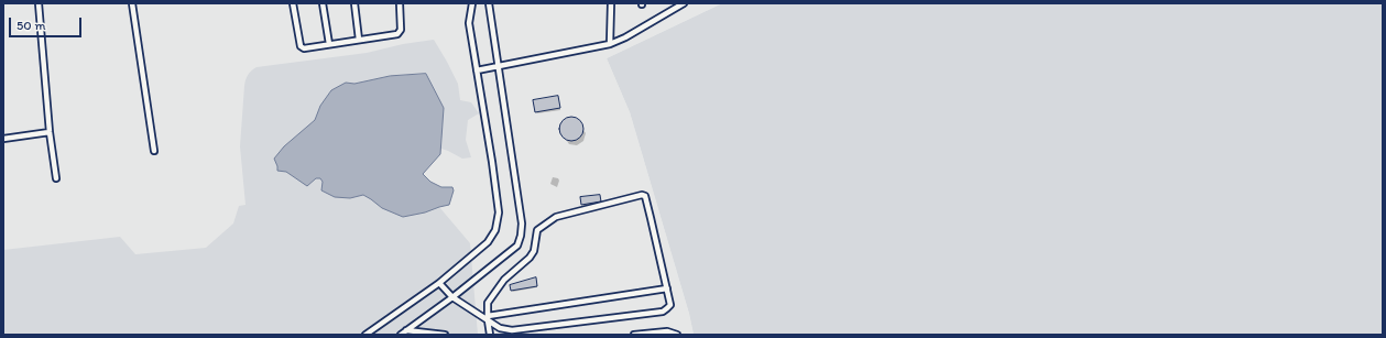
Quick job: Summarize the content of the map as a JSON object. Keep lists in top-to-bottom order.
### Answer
{
  "scale_bar": "50 m"
}
